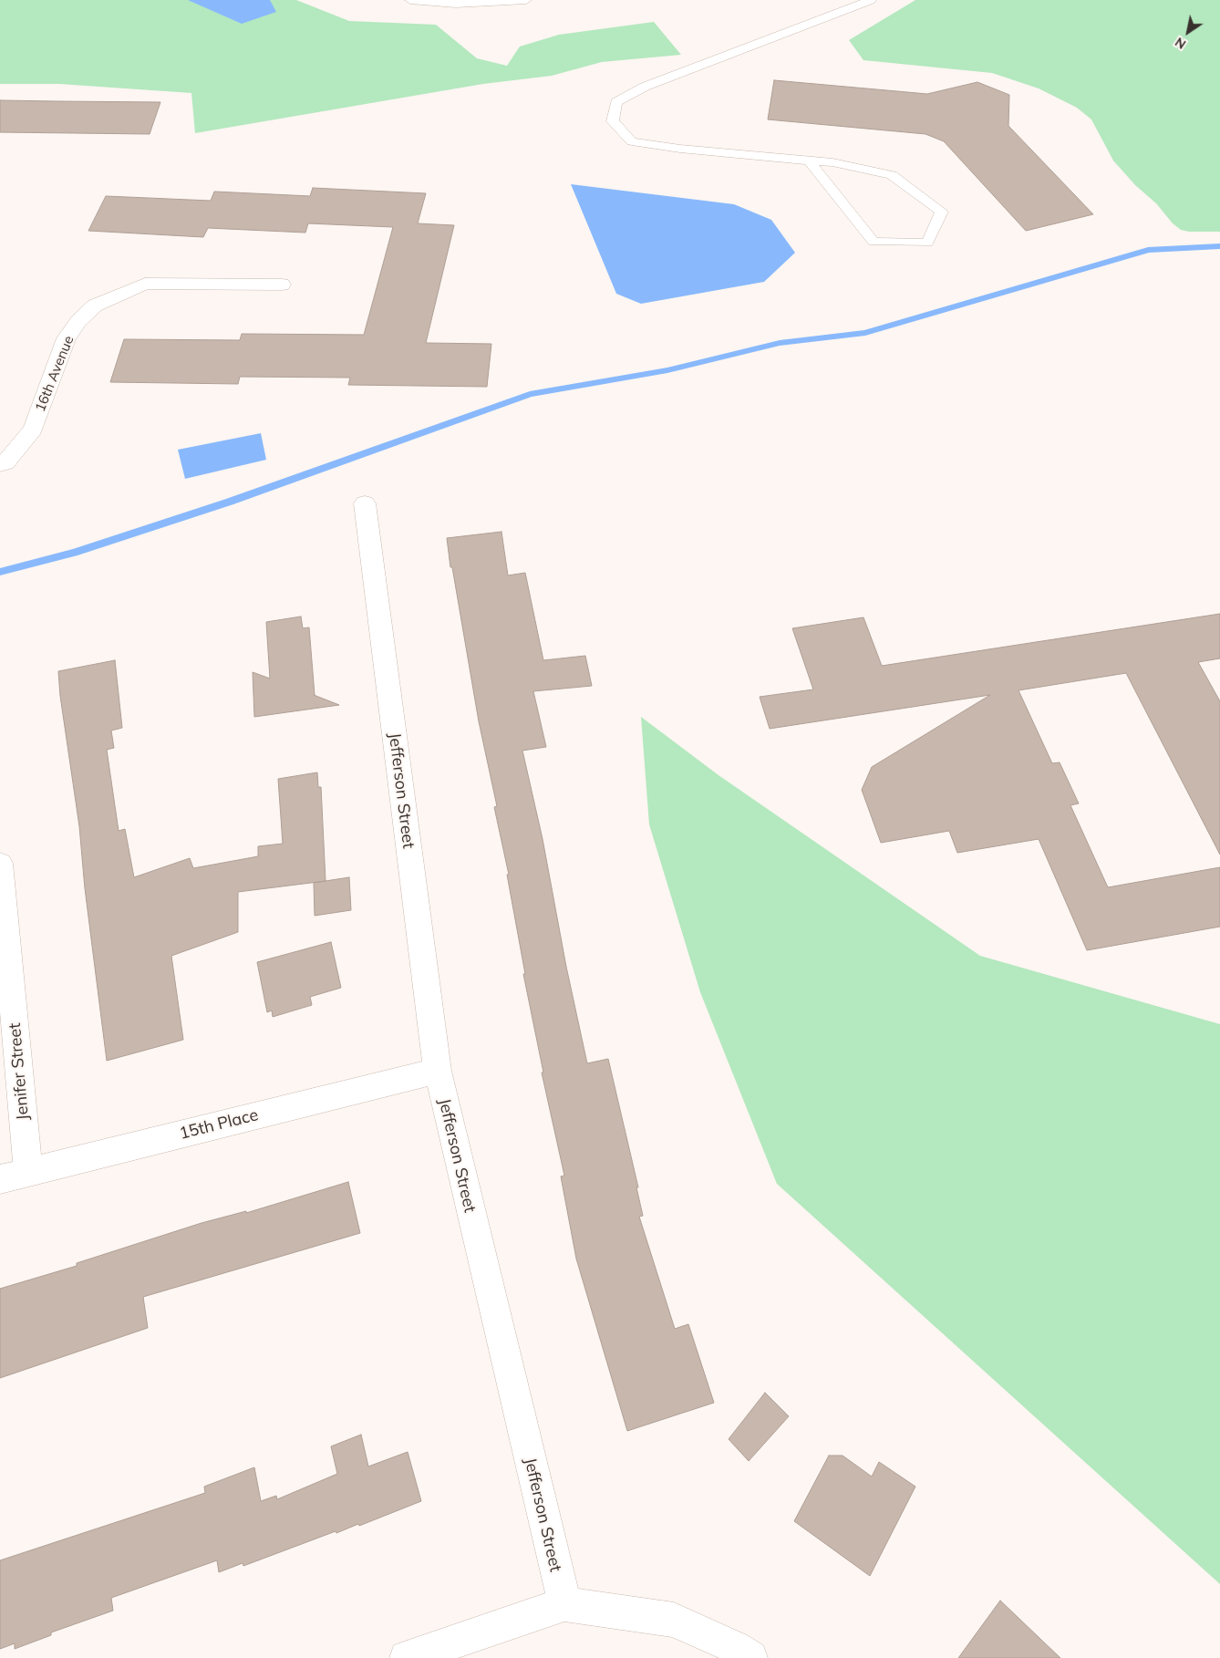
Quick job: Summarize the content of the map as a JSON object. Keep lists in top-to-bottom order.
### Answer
{
  "streets": {
    "street": [
      "16th Avenue",
      "Jefferson Street",
      "Jenifer Street",
      "15th Place"
    ]
  },
  "crossings": [
    ["Jefferson Street", "15th Place"],
    ["Jenifer Street", "15th Place"]
  ],
  "north": "bottom left"
}
